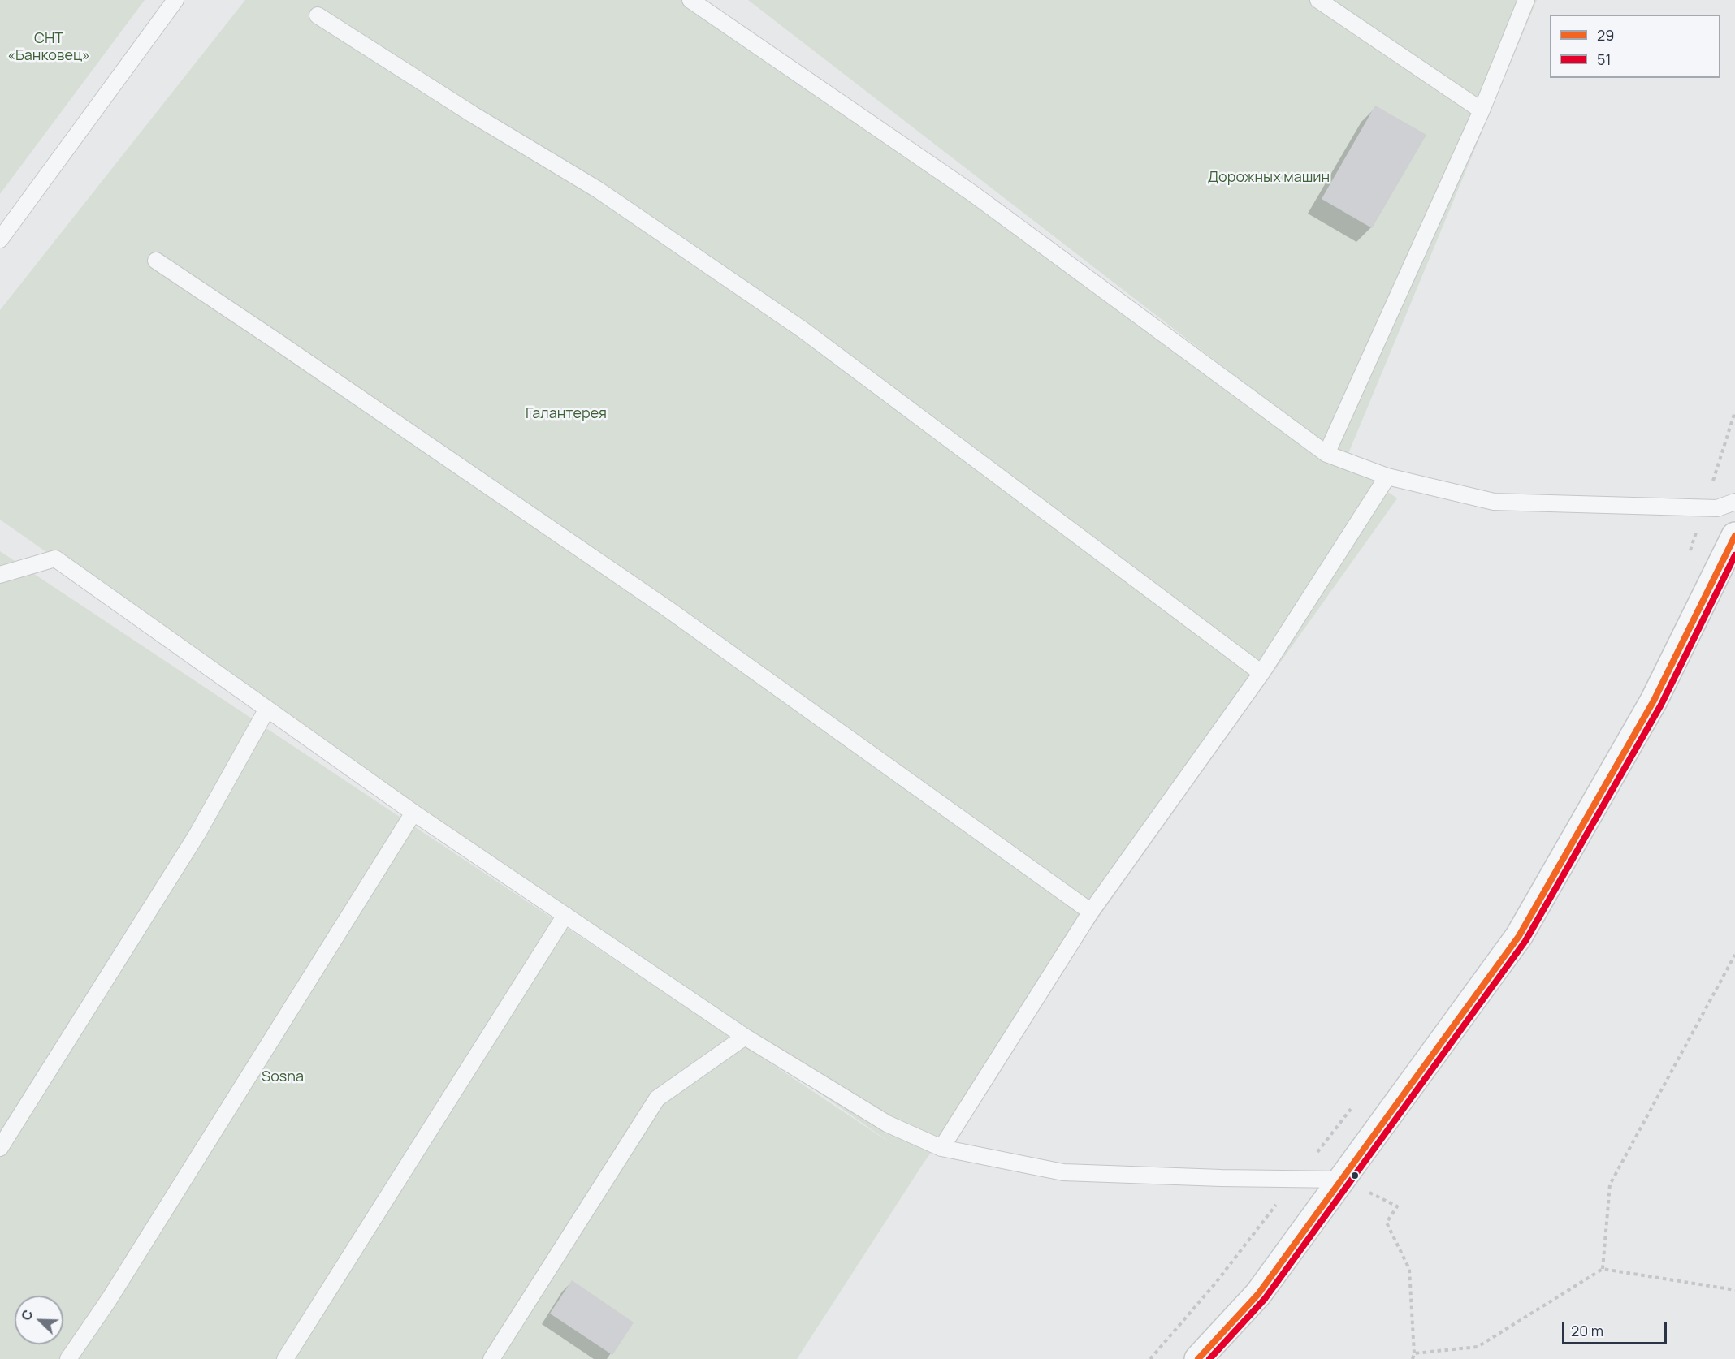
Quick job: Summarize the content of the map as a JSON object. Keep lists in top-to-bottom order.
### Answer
{
  "parks": [
    "СНТ «Банковец»",
    "Дорожных машин",
    "Галантерея",
    "Sosna"
  ],
  "lines": ["transit line 29", "transit line 51"],
  "legend": ["29", "51"],
  "scale_bar": "20 m",
  "north": "top left"
}
